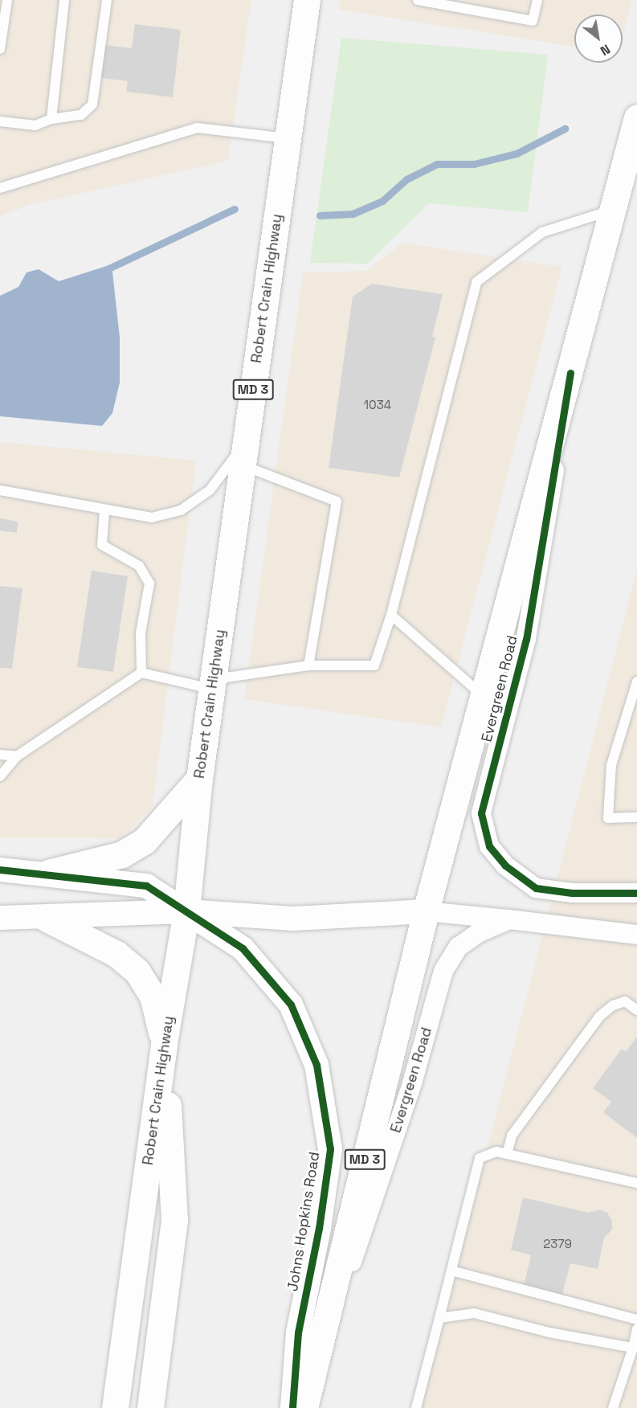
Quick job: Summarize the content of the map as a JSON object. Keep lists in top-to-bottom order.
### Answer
{
  "streets": {
    "highway": ["Robert Crain Highway", "MD 3"],
    "street": ["Evergreen Road", "Johns Hopkins Road"]
  },
  "crossings": [
    ["Robert Crain Highway", "Johns Hopkins Road"],
    ["MD 3", "Evergreen Road"],
    ["MD 3", "Johns Hopkins Road"]
  ],
  "house_numbers": ["1034", "2379"],
  "north": "bottom right"
}
